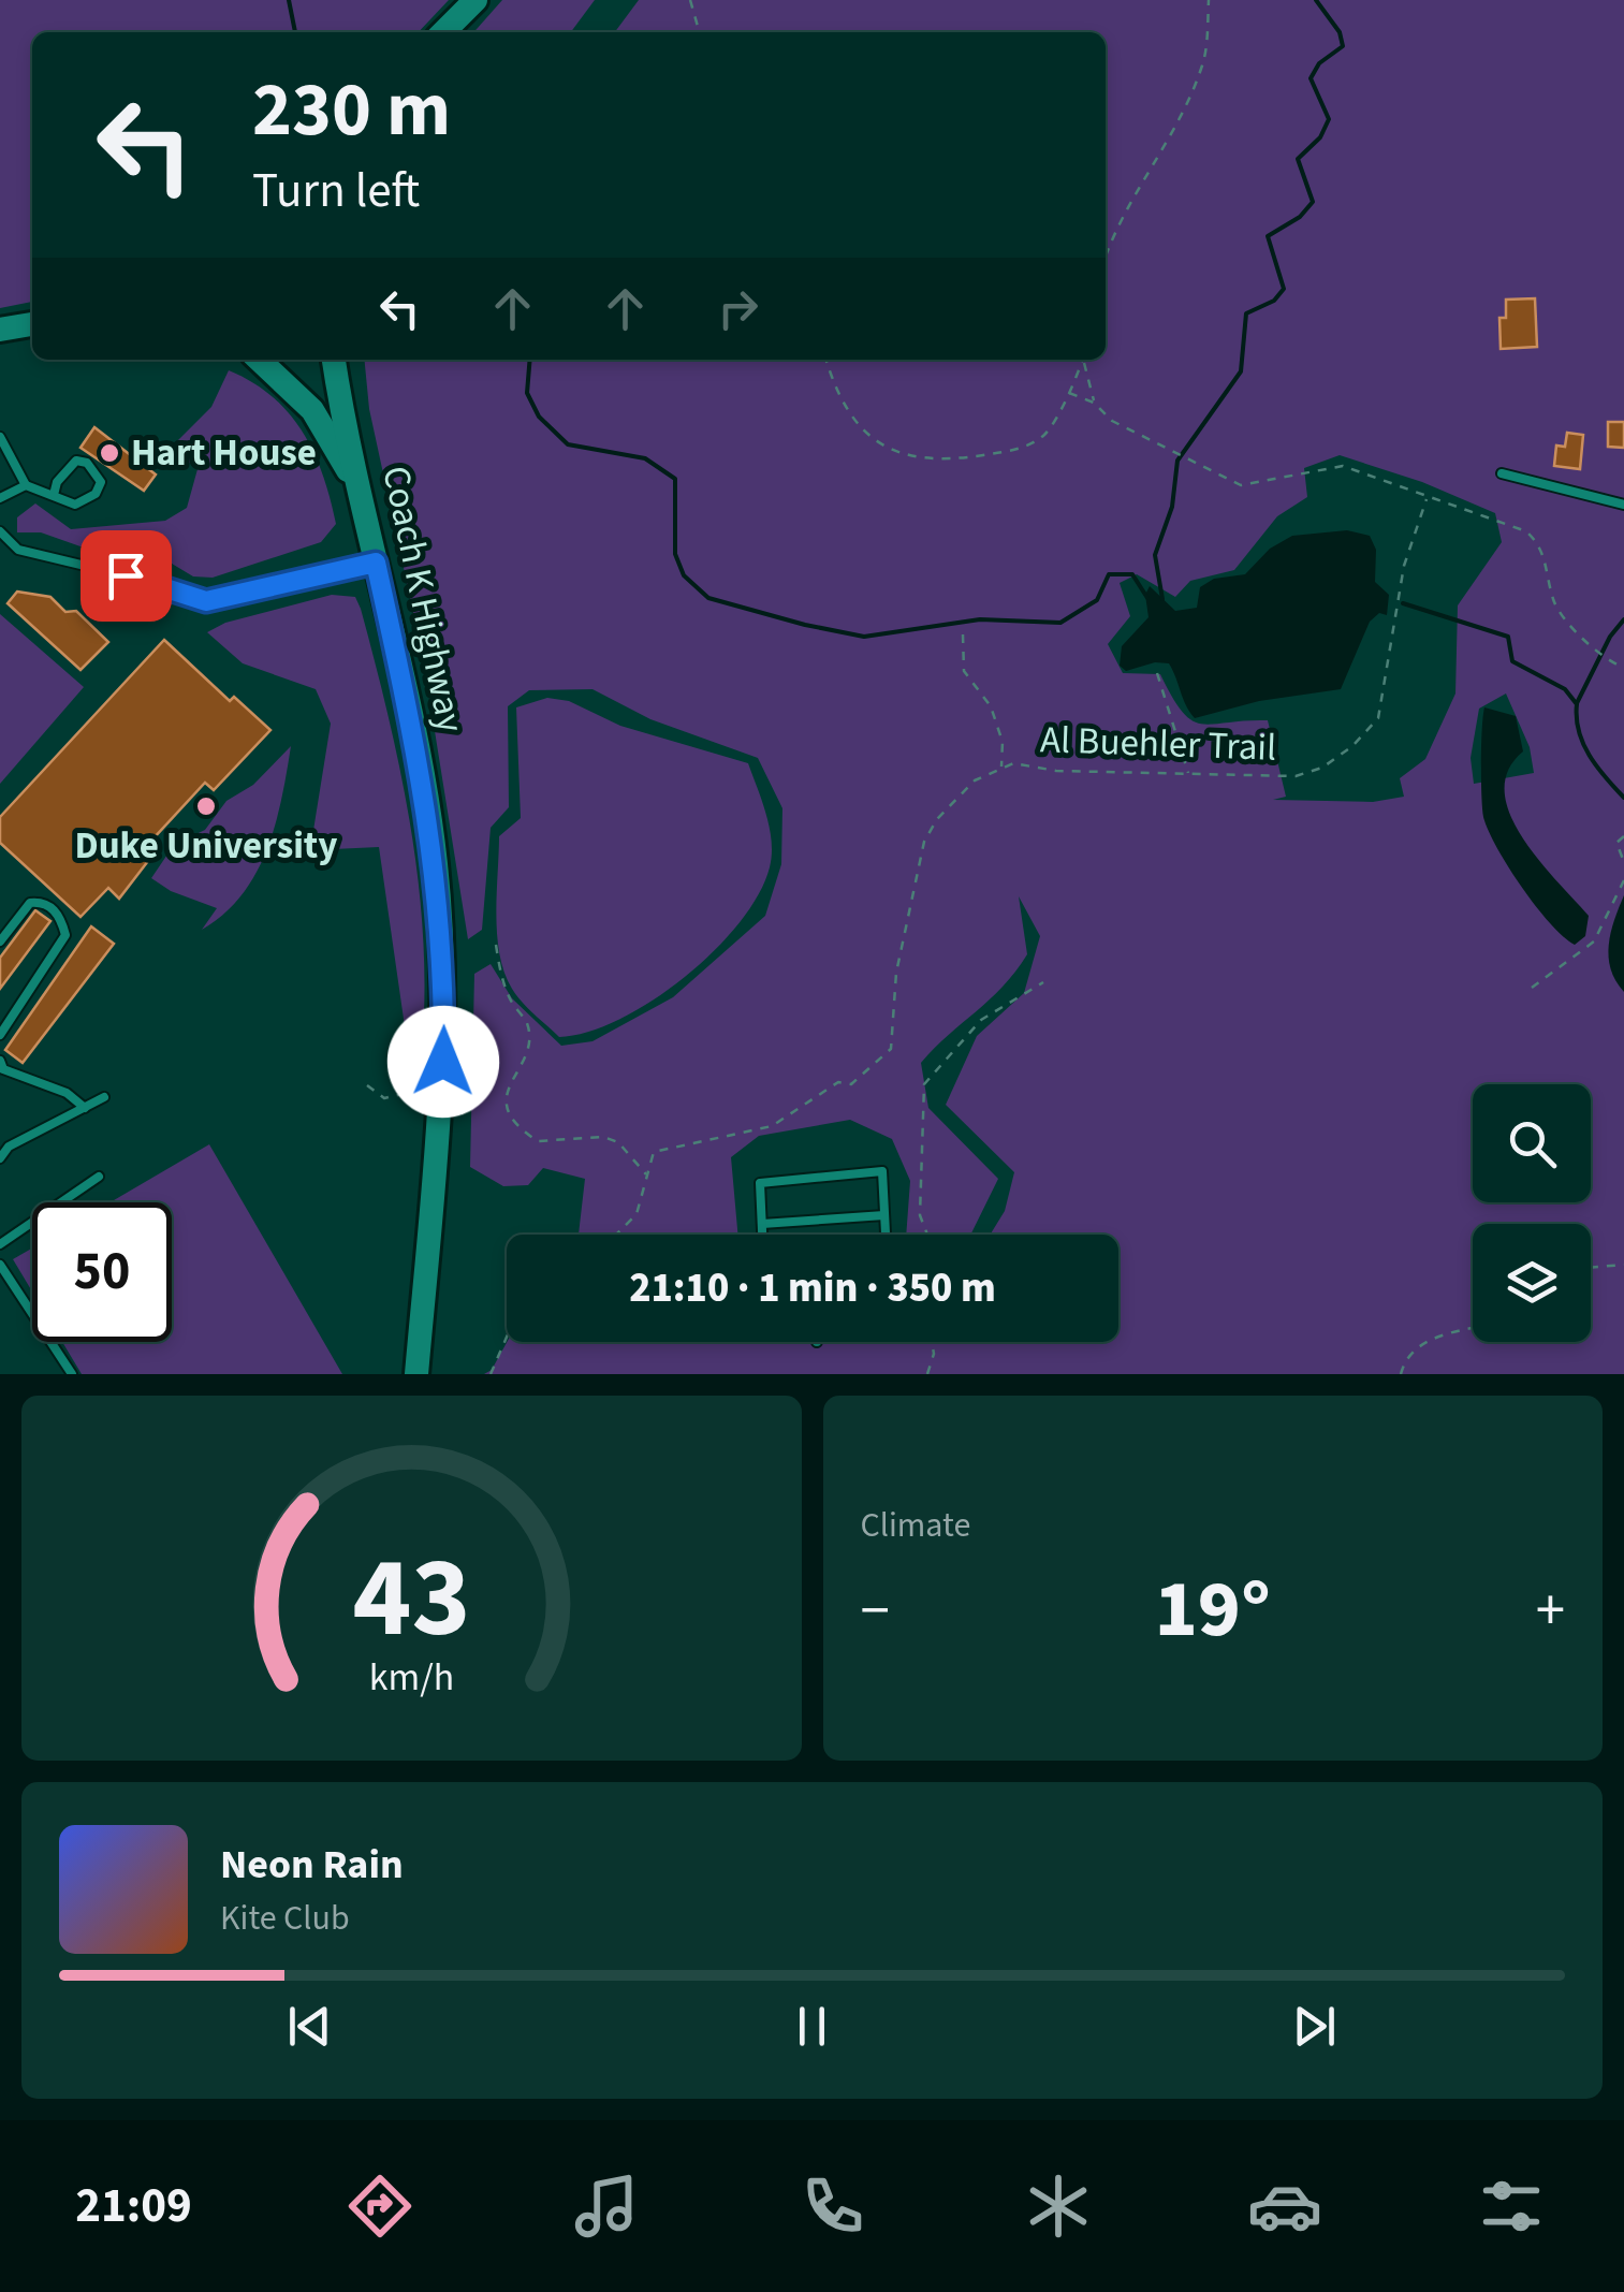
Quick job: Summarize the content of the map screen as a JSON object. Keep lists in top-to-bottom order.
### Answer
{
  "streets": {
    "main road": ["Coach K Highway"],
    "path": ["Al Buehler Trail"]
  },
  "places": ["Hart House", "Duke University"],
  "page": {
    "turn": ["230 m", "Turn left"],
    "limit": "50",
    "trip": "21:10 · 1 min · 350 m",
    "tile": "Climate",
    "heat": ["−", "19°", "+"],
    "song": ["Neon Rain", "Kite Club"],
    "tabs": "21:09",
    "gauge": ["43", "km/h"]
  }
}
